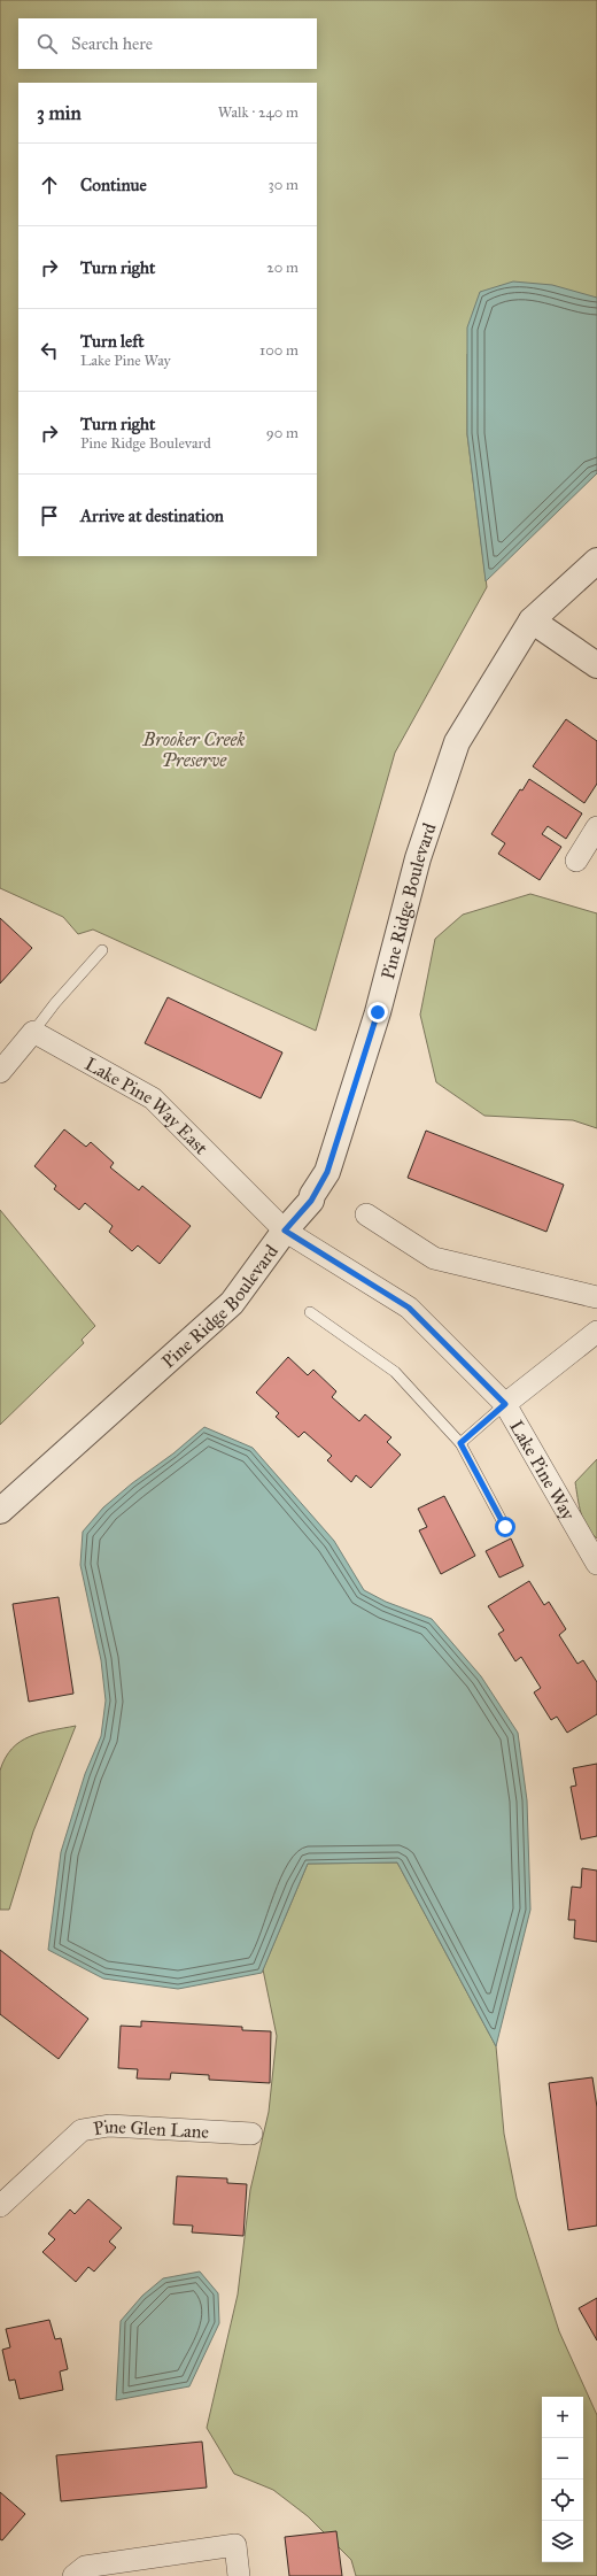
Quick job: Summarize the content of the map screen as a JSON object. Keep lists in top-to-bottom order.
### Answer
{
  "streets": {
    "street": [
      "Pine Ridge Boulevard",
      "Lake Pine Way East",
      "Lake Pine Way",
      "Pine Glen Lane"
    ]
  },
  "crossings": [
    ["Pine Ridge Boulevard", "Lake Pine Way East"],
    ["Pine Ridge Boulevard", "Lake Pine Way"],
    ["Lake Pine Way East", "Lake Pine Way"]
  ],
  "parks": ["Brooker Creek Preserve"],
  "page": {
    "search": "Search here",
    "heading": ["3 min", "Walk · 240 m"],
    "list": [
      ["Continue", "30 m"],
      ["Turn right", "20 m"],
      ["Turn left", "Lake Pine Way", "100 m"],
      ["Turn right", "Pine Ridge Boulevard", "90 m"],
      "Arrive at destination"
    ],
    "map_buttons": ["+", "−"]
  }
}
